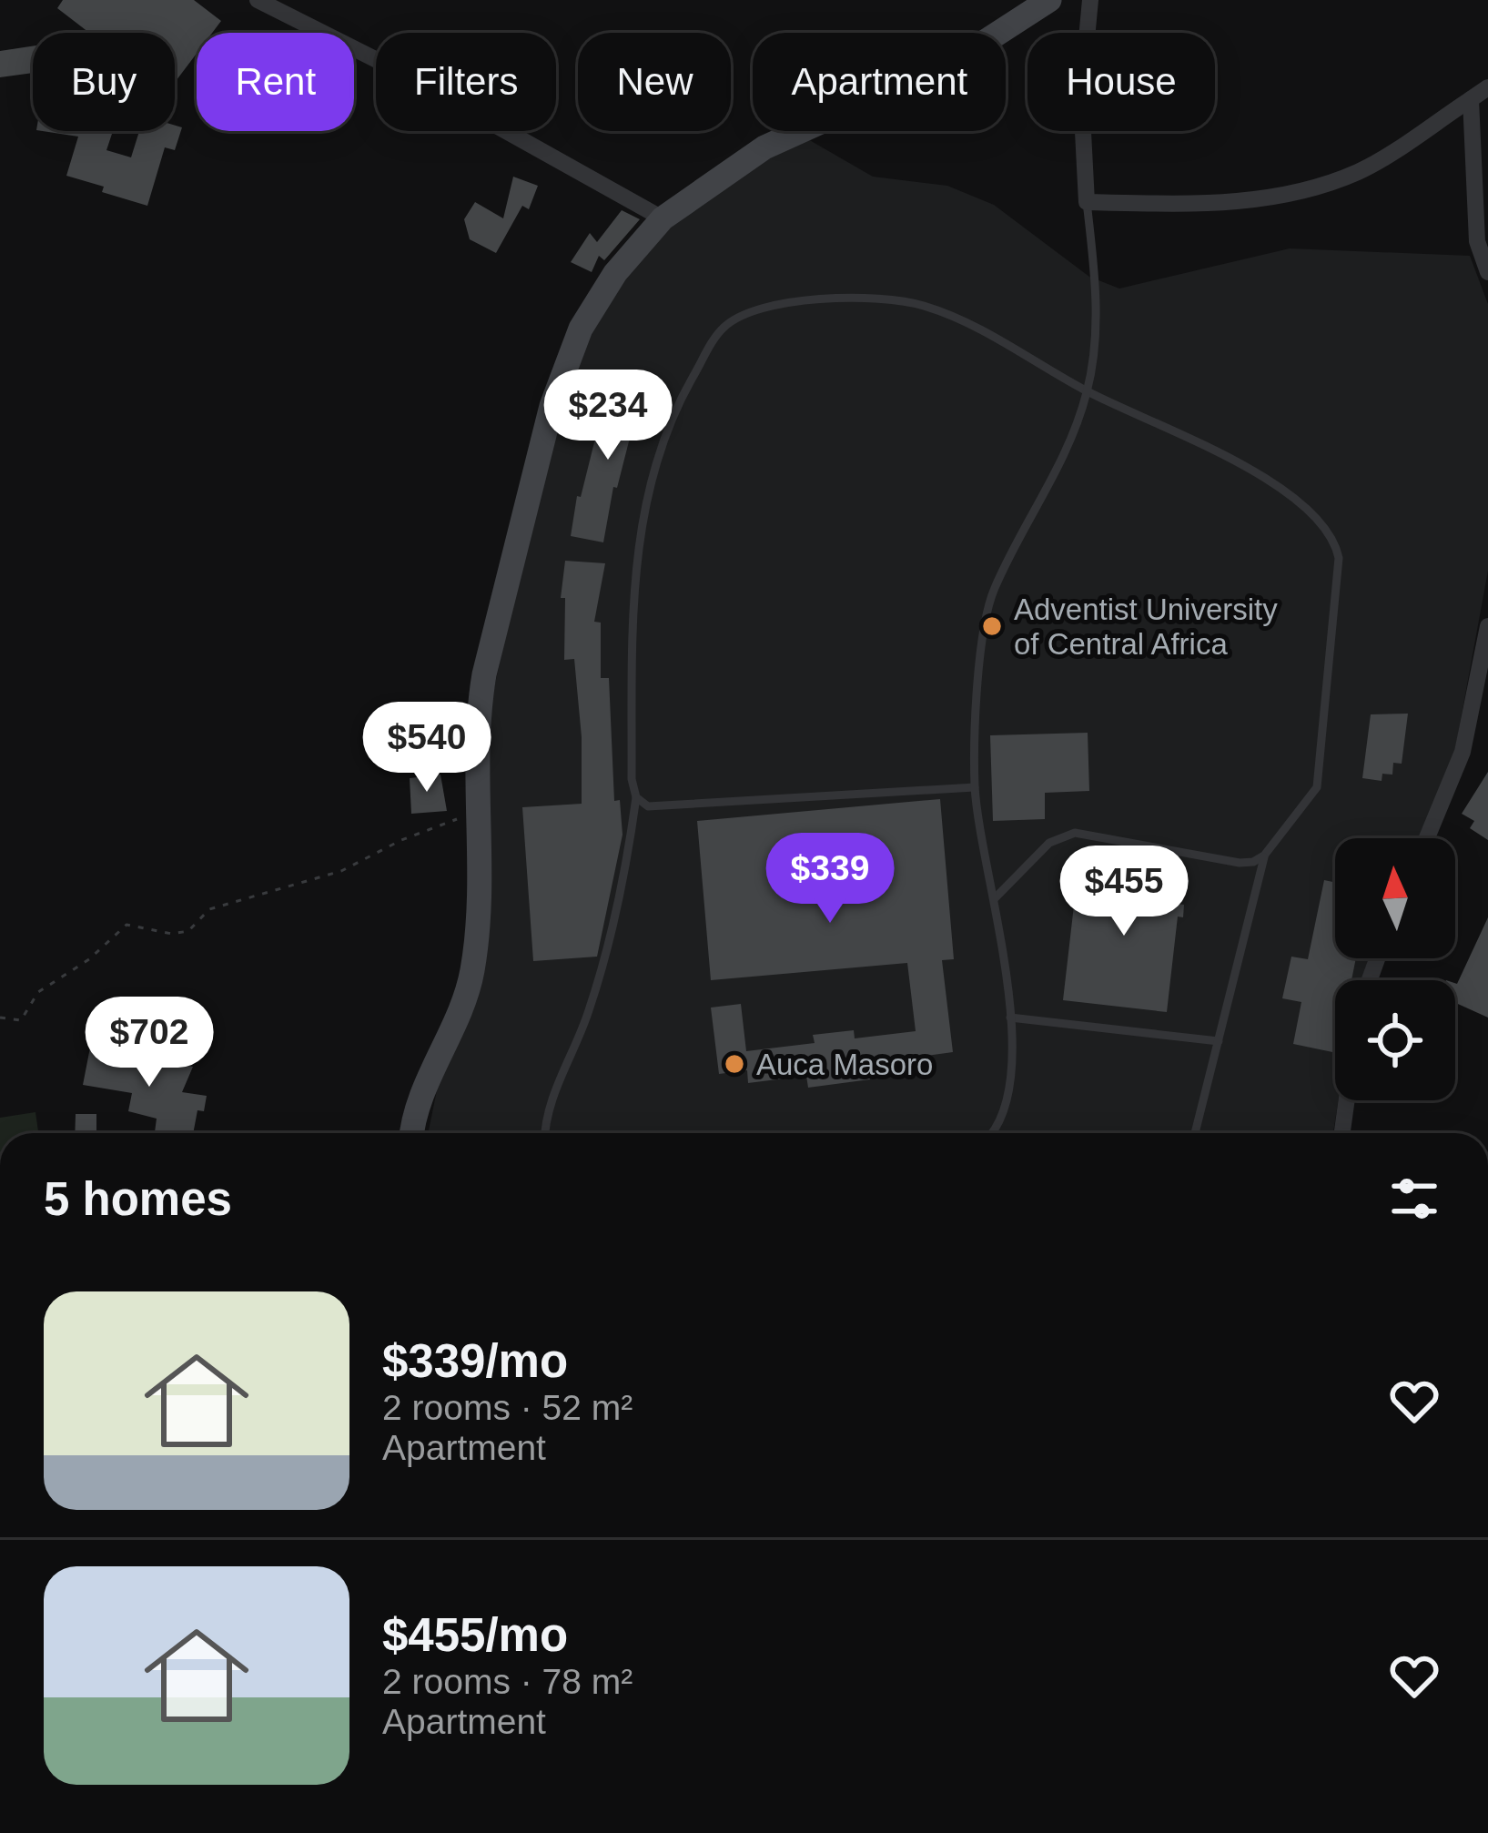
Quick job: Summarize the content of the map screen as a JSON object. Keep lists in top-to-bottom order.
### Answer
{
  "places": ["Adventist University of Central Africa", "Auca Masoro"],
  "north": "top",
  "page": {
    "chip": [
      "Buy",
      "Rent",
      "Filters",
      "New",
      "Apartment",
      "House"
    ],
    "price": [
      "$234",
      "$540",
      "$339",
      "$455",
      "$702"
    ],
    "heading": "5 homes",
    "list": [
      {
        "name": "$339/mo",
        "note": "2 rooms · 52 m² · Apartment"
      },
      {
        "name": "$455/mo",
        "note": "2 rooms · 78 m² · Apartment"
      }
    ]
  }
}
